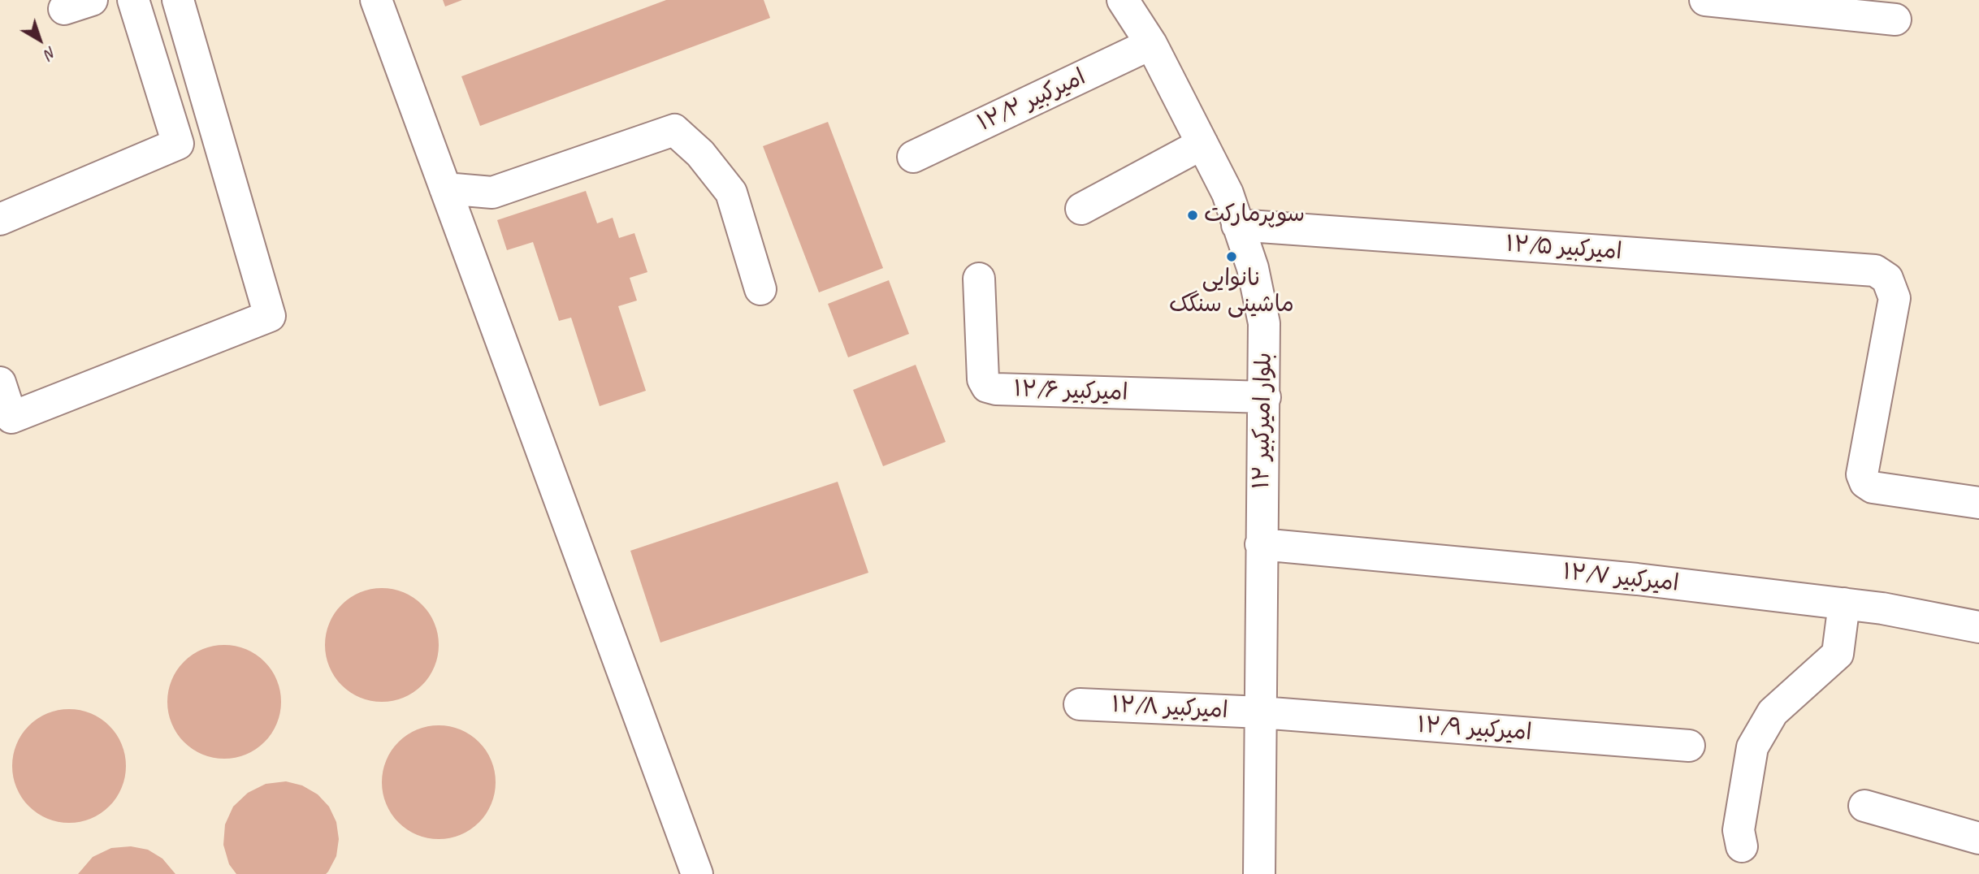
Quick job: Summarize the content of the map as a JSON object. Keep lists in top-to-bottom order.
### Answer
{
  "streets": {
    "street": [
      "۱۲/۲ امیرکبیر",
      "۱۲/۵ امیرکبیر",
      "۱۲/۶ امیرکبیر",
      "۱۲ بلوار امیرکبیر",
      "۱۲/۷ امیرکبیر",
      "۱۲/۸ امیرکبیر",
      "۱۲/۹ امیرکبیر"
    ]
  },
  "crossings": [
    ["۱۲/۲ امیرکبیر", "۱۲ بلوار امیرکبیر"],
    ["۱۲/۵ امیرکبیر", "۱۲ بلوار امیرکبیر"],
    ["۱۲/۶ امیرکبیر", "۱۲ بلوار امیرکبیر"],
    ["۱۲ بلوار امیرکبیر", "۱۲/۷ امیرکبیر"],
    ["۱۲ بلوار امیرکبیر", "۱۲/۸ امیرکبیر"],
    ["۱۲ بلوار امیرکبیر", "۱۲/۹ امیرکبیر"],
    ["۱۲/۸ امیرکبیر", "۱۲/۹ امیرکبیر"]
  ],
  "places": ["سوپرمارکت", "نانوایی ماشینی سنگک"],
  "north": "bottom right"
}
